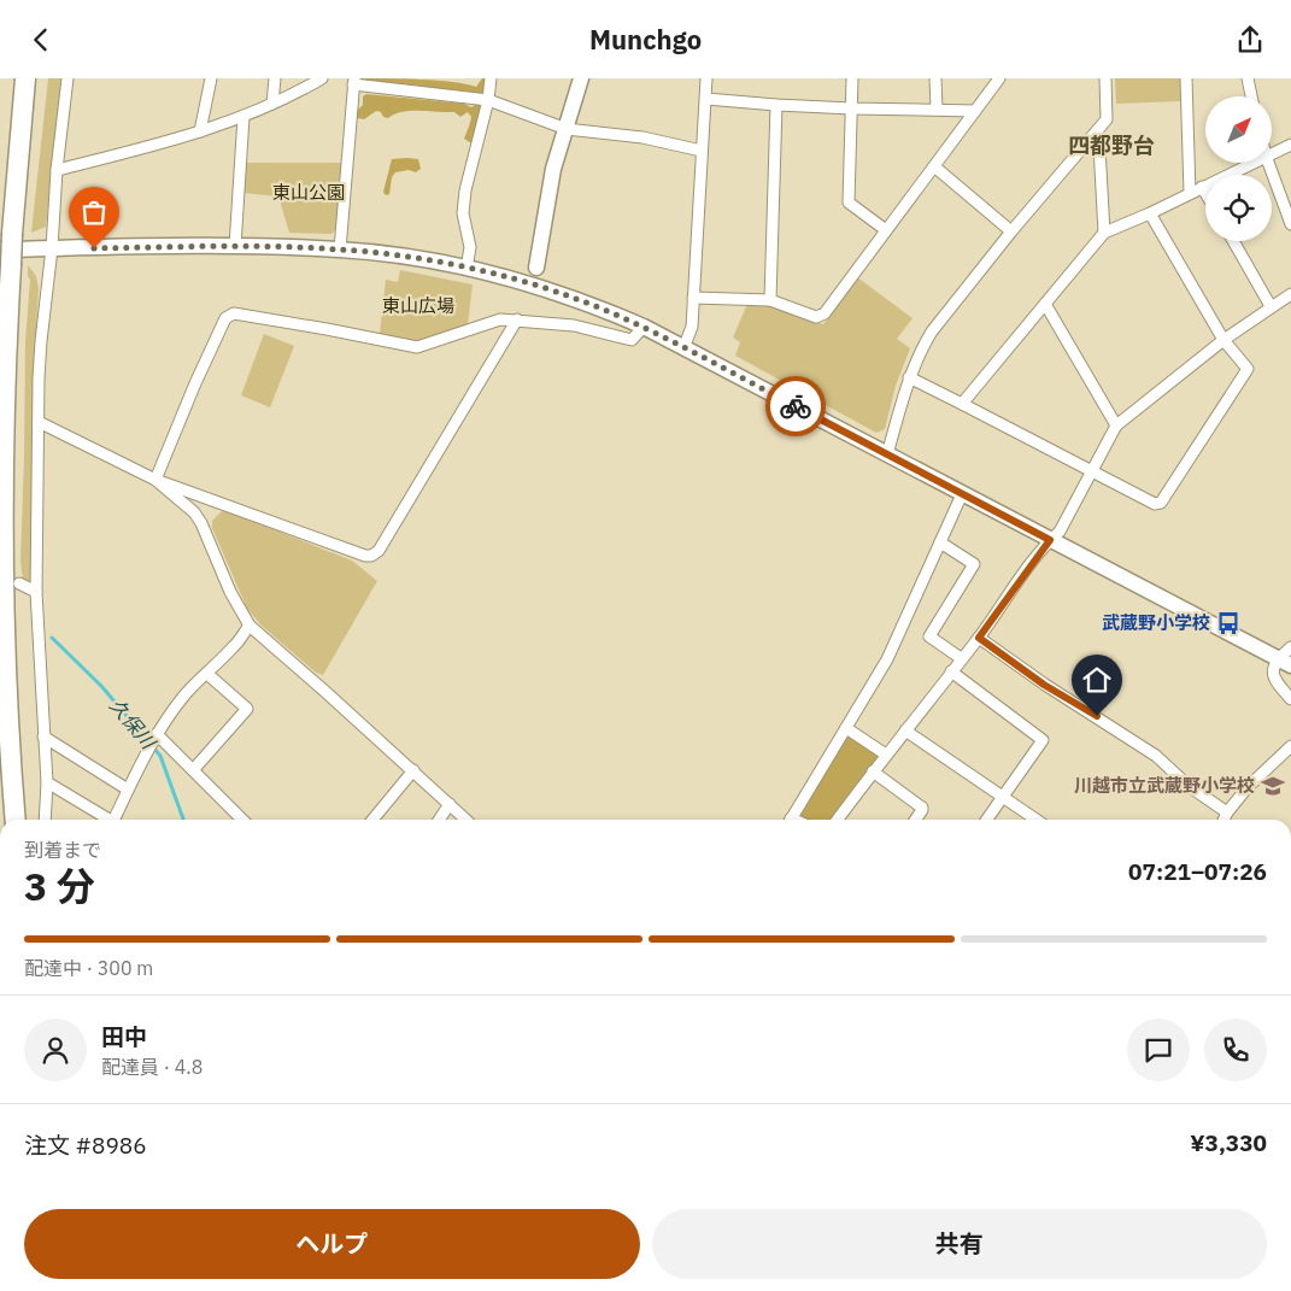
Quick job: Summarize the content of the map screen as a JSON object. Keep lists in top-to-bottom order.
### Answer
{
  "districts": ["四都野台"],
  "water": ["久保川"],
  "parks": ["東山公園", "東山広場"],
  "places": {
    "bus stop": ["武蔵野小学校"],
    "school or university": ["川越市立武蔵野小学校"]
  },
  "north": "top right",
  "page": {
    "header": "Munchgo",
    "heading": ["3 分", "到着まで", "07:21–07:26"],
    "panel": [
      "田中",
      "配達員 · 4.8",
      "注文 #8986",
      "¥3,330"
    ],
    "bar": "配達中 · 300 m",
    "buttons": ["ヘルプ", "共有"]
  }
}
